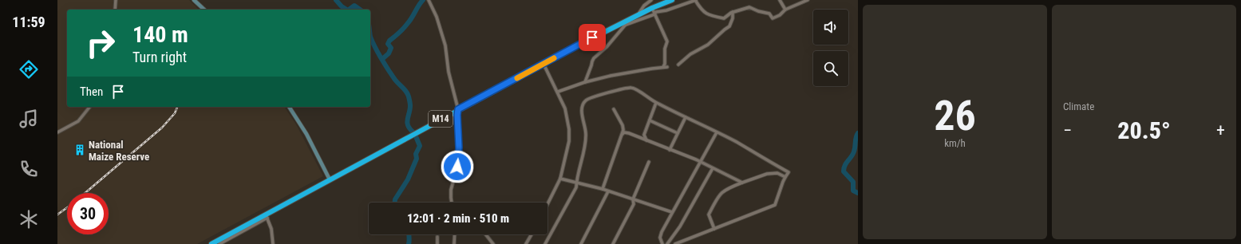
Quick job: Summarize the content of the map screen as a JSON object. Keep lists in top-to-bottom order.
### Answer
{
  "streets": {
    "highway": ["M14"]
  },
  "places": {
    "building": ["National Maize Reserve"]
  },
  "page": {
    "tabs": "11:59",
    "tile": [
      ["26", "km/h"],
      "Climate"
    ],
    "turn": ["140 m", "Turn right"],
    "then": "Then",
    "heat": ["−", "20.5°", "+"],
    "limit": "30",
    "trip": "12:01 · 2 min · 510 m"
  }
}
